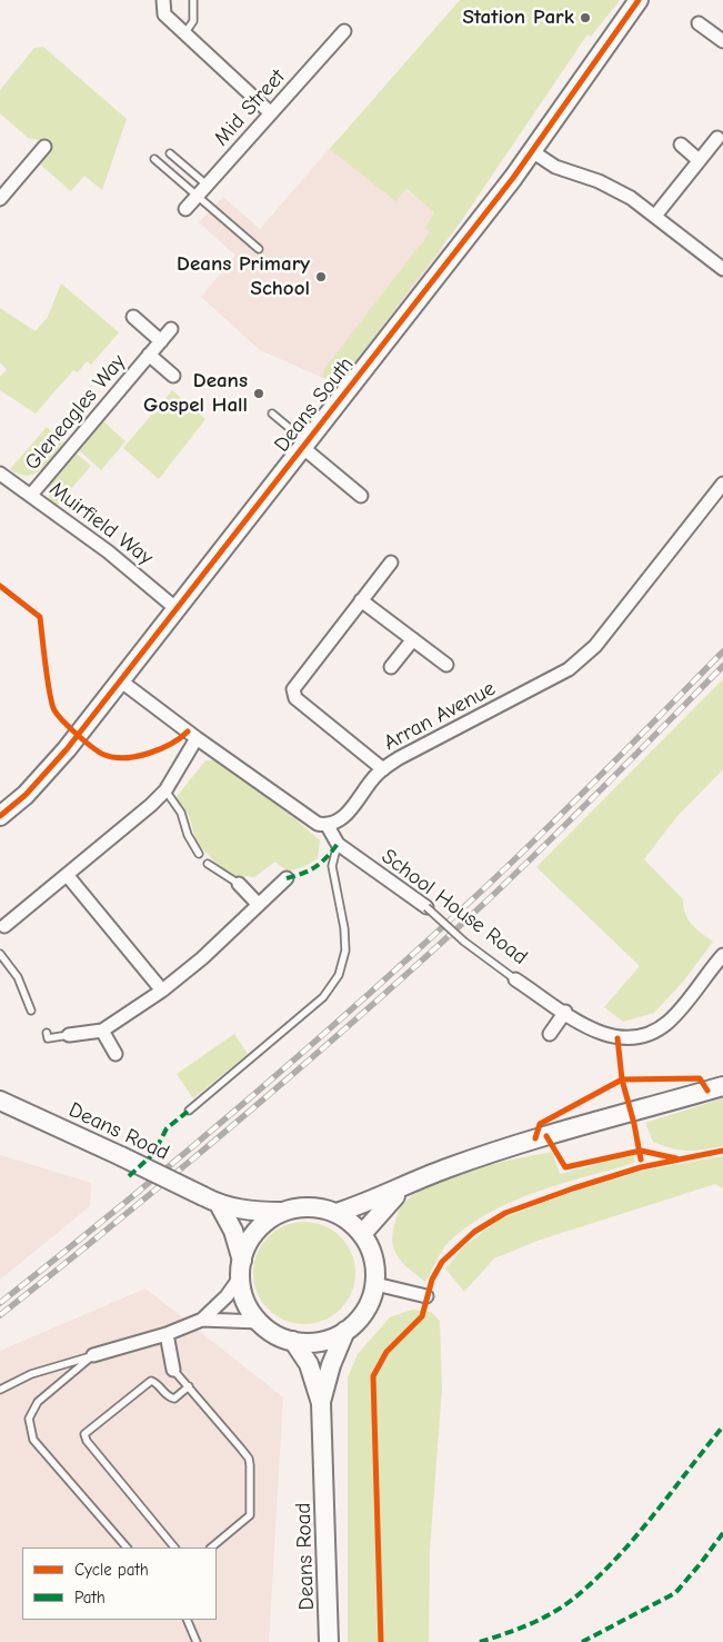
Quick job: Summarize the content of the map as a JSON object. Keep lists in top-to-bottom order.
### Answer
{
  "streets": {
    "street": [
      "Mid Street",
      "Deans South",
      "Gleneagles Way",
      "Muirfield Way",
      "Arran Avenue",
      "School House Road",
      "Deans Road"
    ]
  },
  "crossings": [
    ["Deans South", "Muirfield Way"],
    ["Gleneagles Way", "Muirfield Way"],
    ["Arran Avenue", "School House Road"]
  ],
  "places": ["Station Park", "Deans Primary School", "Deans Gospel Hall"],
  "legend": ["Cycle path", "Path"]
}
